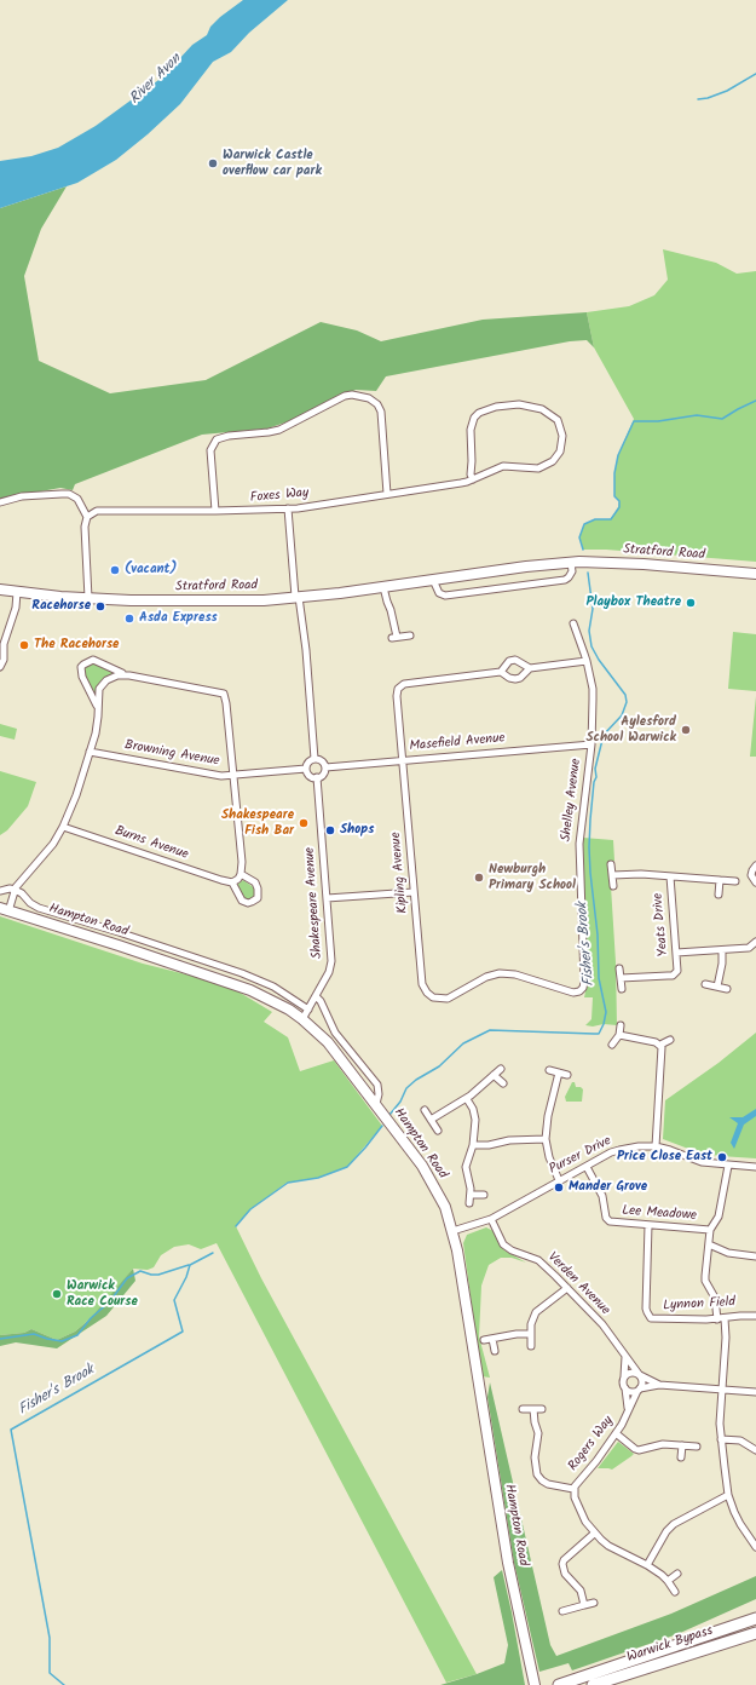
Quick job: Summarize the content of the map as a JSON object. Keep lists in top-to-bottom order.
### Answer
{
  "streets": {
    "highway": ["Warwick Bypass"],
    "main road": ["Stratford Road", "Hampton Road"],
    "street": [
      "Foxes Way",
      "Masefield Avenue",
      "Browning Avenue",
      "Shelley Avenue",
      "Burns Avenue",
      "Kipling Avenue",
      "Shakespeare Avenue",
      "Yeats Drive",
      "Purser Drive",
      "Lee Meadowe",
      "Verden Avenue",
      "Lynnon Field",
      "Rogers Way"
    ]
  },
  "crossings": [
    ["Masefield Avenue", "Browning Avenue"],
    ["Masefield Avenue", "Shelley Avenue"],
    ["Masefield Avenue", "Kipling Avenue"],
    ["Masefield Avenue", "Shakespeare Avenue"],
    ["Browning Avenue", "Shakespeare Avenue"],
    ["Shelley Avenue", "Kipling Avenue"],
    ["Shakespeare Avenue", "Hampton Road"],
    ["Hampton Road", "Purser Drive"],
    ["Purser Drive", "Lee Meadowe"],
    ["Purser Drive", "Verden Avenue"],
    ["Lee Meadowe", "Lynnon Field"],
    ["Verden Avenue", "Rogers Way"]
  ],
  "water": ["River Avon", "Fisher's Brook"],
  "places": [
    "Warwick Castle overflow car park",
    "(vacant)",
    "Playbox Theatre",
    "Racehorse",
    "Asda Express",
    "The Racehorse",
    "Aylesford School Warwick",
    "Shakespeare Fish Bar",
    "Shops",
    "Newburgh Primary School",
    "Price Close East",
    "Mander Grove",
    "Warwick Race Course"
  ]
}
